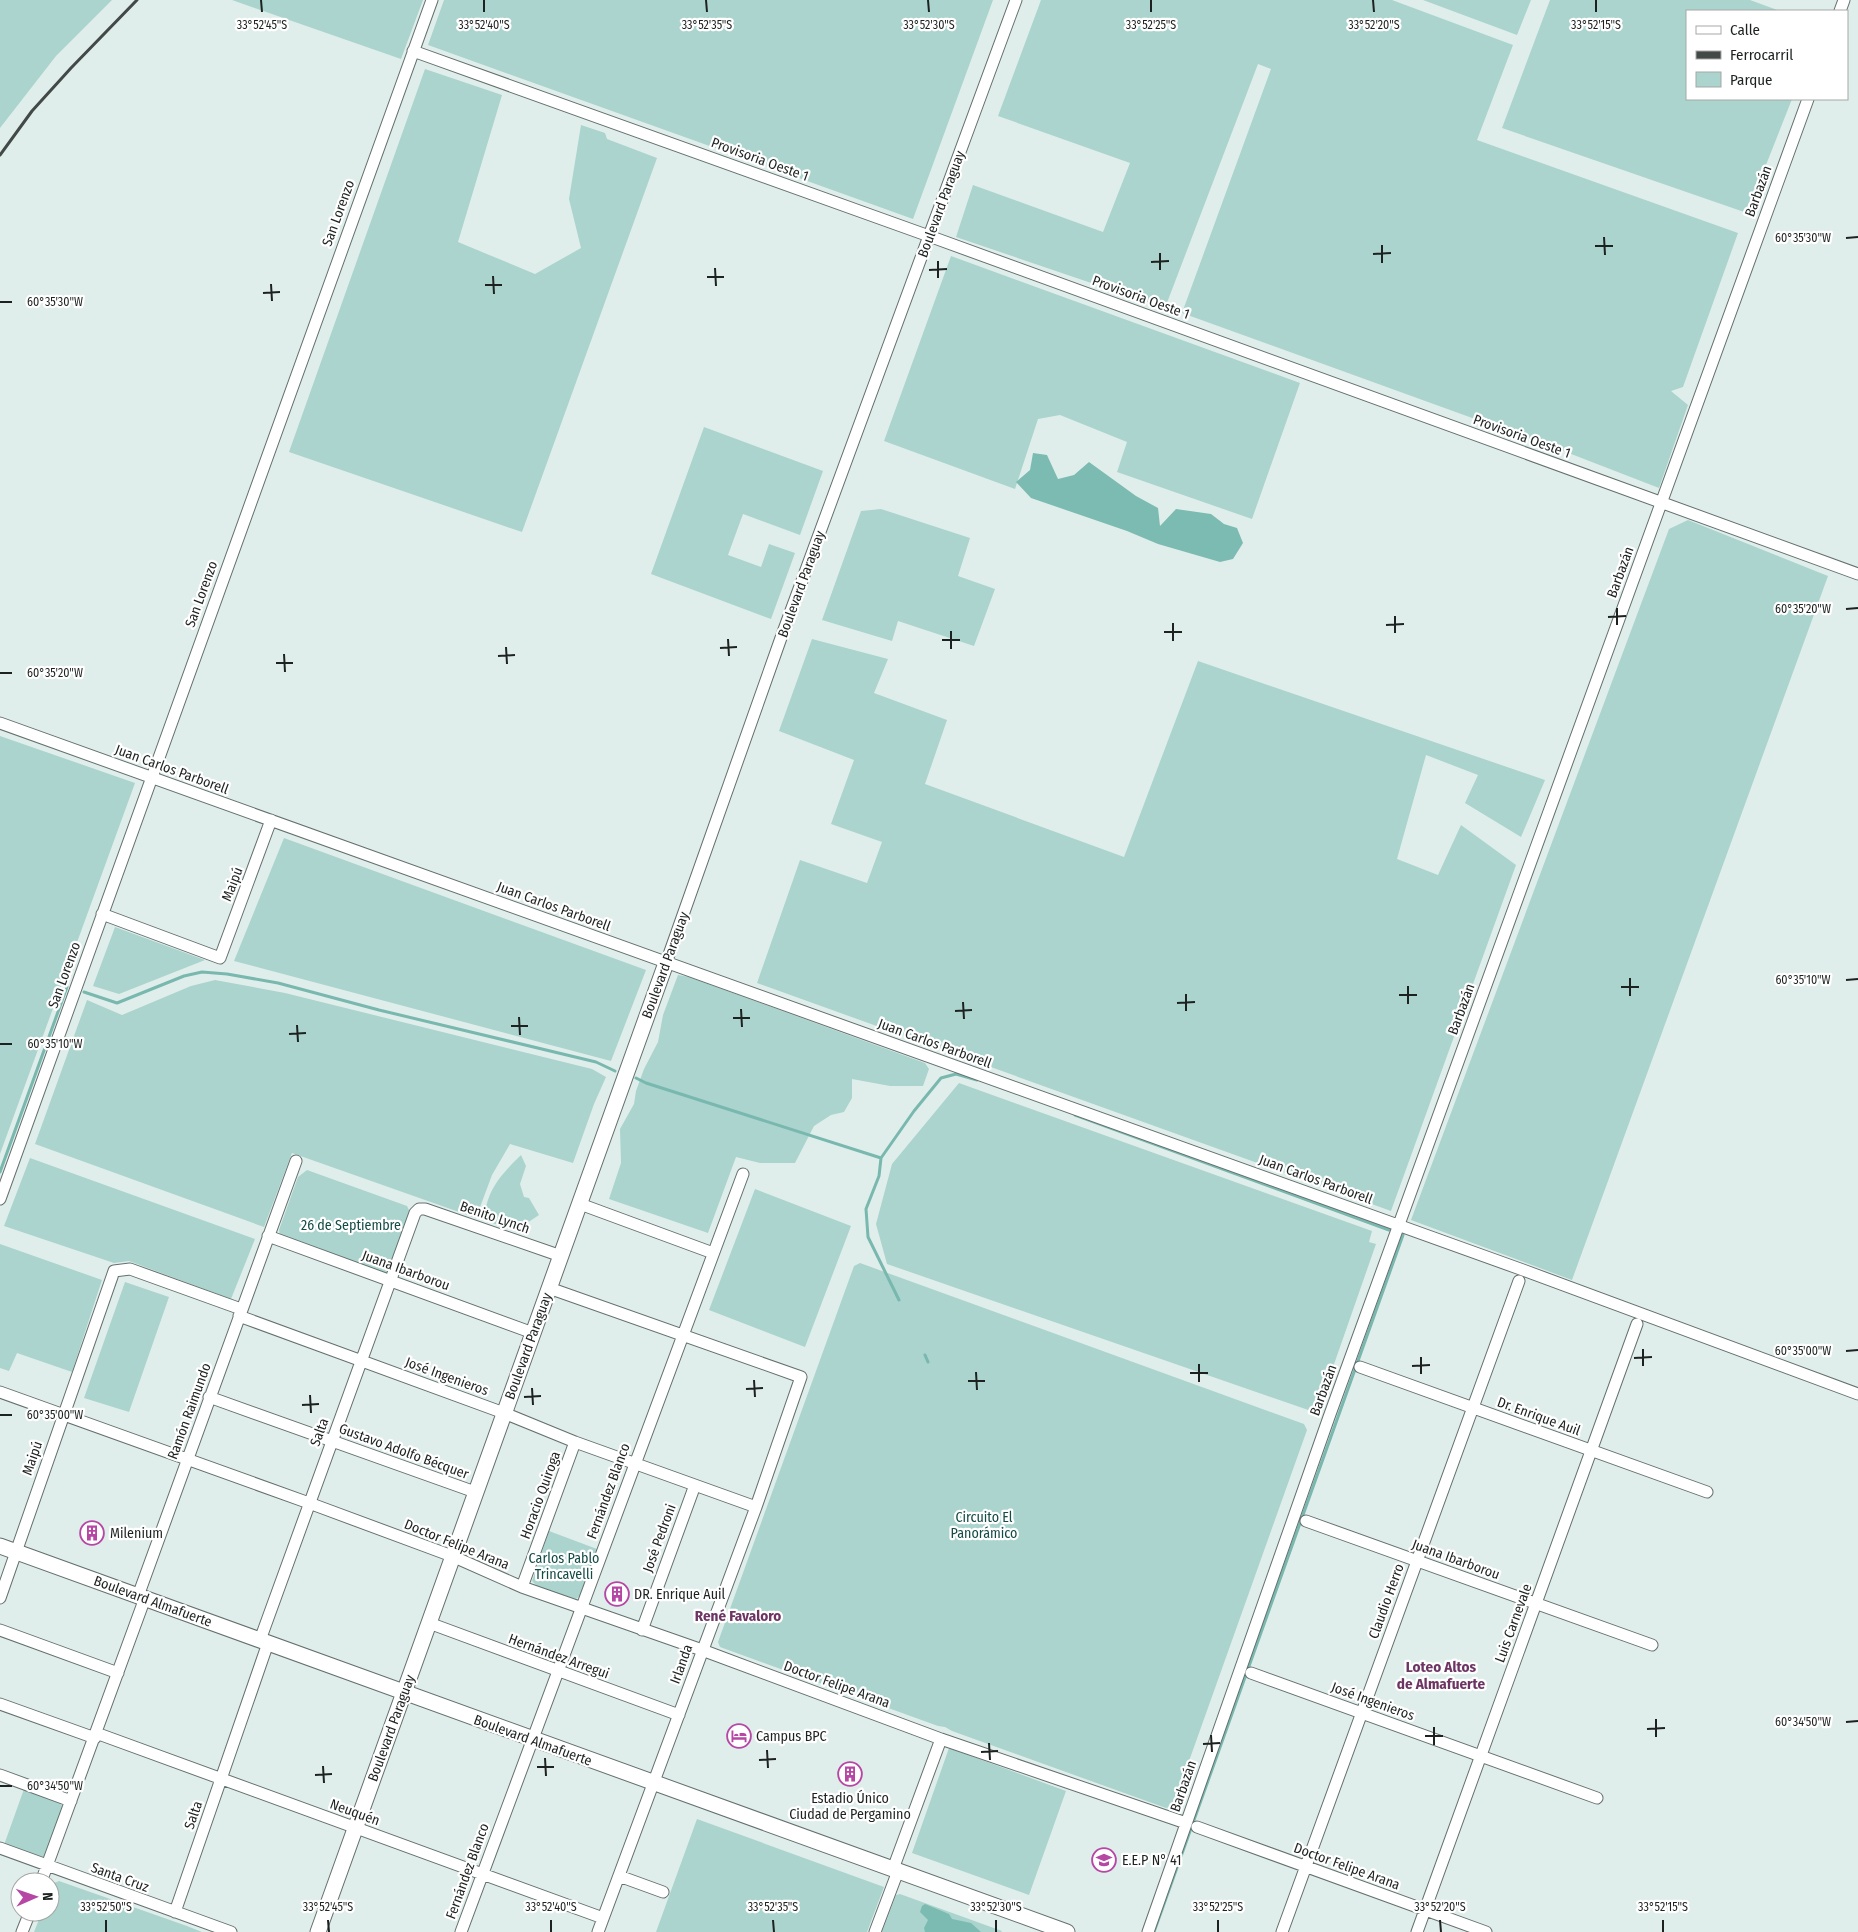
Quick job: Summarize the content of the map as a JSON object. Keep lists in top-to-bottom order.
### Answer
{
  "streets": {
    "main road": ["Boulevard Paraguay", "Boulevard Almafuerte"],
    "street": [
      "Provisoria Oeste 1",
      "Barbazán",
      "San Lorenzo",
      "Juan Carlos Parborell",
      "Maipú",
      "Benito Lynch",
      "Juana Ibarborou",
      "José Ingenieros",
      "Ramón Raimundo",
      "Dr. Enrique Auil",
      "Salta",
      "Gustavo Adolfo Bécquer",
      "Fernández Blanco",
      "Horacio Quiroga",
      "José Pedroni",
      "Doctor Felipe Arana",
      "Claudio Herro",
      "Luis Carnevale",
      "Hernández Arregui",
      "Irlanda",
      "Neuquén",
      "Santa Cruz"
    ]
  },
  "crossings": [
    ["Provisoria Oeste 1", "Barbazán"],
    ["Provisoria Oeste 1", "Boulevard Paraguay"],
    ["Provisoria Oeste 1", "San Lorenzo"],
    ["Barbazán", "Juan Carlos Parborell"],
    ["Barbazán", "Doctor Felipe Arana"],
    ["Boulevard Paraguay", "Juan Carlos Parborell"],
    ["Boulevard Paraguay", "Benito Lynch"],
    ["Boulevard Paraguay", "Juana Ibarborou"],
    ["Boulevard Paraguay", "José Ingenieros"],
    ["Boulevard Paraguay", "Gustavo Adolfo Bécquer"],
    ["Boulevard Paraguay", "Doctor Felipe Arana"],
    ["Boulevard Paraguay", "Boulevard Almafuerte"],
    ["Boulevard Paraguay", "Hernández Arregui"],
    ["Boulevard Paraguay", "Neuquén"],
    ["San Lorenzo", "Juan Carlos Parborell"],
    ["San Lorenzo", "Maipú"],
    ["Juan Carlos Parborell", "Maipú"],
    ["Maipú", "José Ingenieros"],
    ["Maipú", "Doctor Felipe Arana"],
    ["Maipú", "Boulevard Almafuerte"],
    ["Benito Lynch", "Salta"],
    ["Juana Ibarborou", "Ramón Raimundo"],
    ["Juana Ibarborou", "Salta"],
    ["Juana Ibarborou", "Claudio Herro"],
    ["Juana Ibarborou", "Luis Carnevale"],
    ["José Ingenieros", "Ramón Raimundo"],
    ["José Ingenieros", "Salta"],
    ["José Ingenieros", "Fernández Blanco"],
    ["José Ingenieros", "Horacio Quiroga"],
    ["José Ingenieros", "José Pedroni"],
    ["José Ingenieros", "Claudio Herro"],
    ["José Ingenieros", "Luis Carnevale"],
    ["José Ingenieros", "Irlanda"],
    ["Ramón Raimundo", "Gustavo Adolfo Bécquer"],
    ["Ramón Raimundo", "Doctor Felipe Arana"],
    ["Ramón Raimundo", "Boulevard Almafuerte"],
    ["Ramón Raimundo", "Neuquén"],
    ["Ramón Raimundo", "Santa Cruz"],
    ["Dr. Enrique Auil", "Claudio Herro"],
    ["Dr. Enrique Auil", "Luis Carnevale"],
    ["Salta", "Gustavo Adolfo Bécquer"],
    ["Salta", "Doctor Felipe Arana"],
    ["Salta", "Boulevard Almafuerte"],
    ["Salta", "Neuquén"],
    ["Salta", "Santa Cruz"],
    ["Fernández Blanco", "Doctor Felipe Arana"],
    ["Fernández Blanco", "Boulevard Almafuerte"],
    ["Fernández Blanco", "Hernández Arregui"],
    ["Fernández Blanco", "Irlanda"],
    ["Fernández Blanco", "Neuquén"],
    ["Horacio Quiroga", "Doctor Felipe Arana"],
    ["José Pedroni", "Doctor Felipe Arana"],
    ["Doctor Felipe Arana", "Claudio Herro"],
    ["Doctor Felipe Arana", "Luis Carnevale"],
    ["Doctor Felipe Arana", "Irlanda"],
    ["Boulevard Almafuerte", "Irlanda"],
    ["Hernández Arregui", "Irlanda"],
    ["Irlanda", "Neuquén"]
  ],
  "districts": ["René Favaloro", "Loteo Altos de Almafuerte"],
  "parks": ["26 de Septiembre", "Circuito El Panorámico", "Carlos Pablo Trincavelli"],
  "places": {
    "building": ["Milenium", "DR. Enrique Auil", "Estadio Único Ciudad de Pergamino"],
    "hotel": ["Campus BPC"],
    "school or university": ["E.E.P N° 41"]
  },
  "legend": ["Calle", "Ferrocarril", "Parque"],
  "north": "right",
  "coordinates": [
    "33°52'45\"S",
    "33°52'40\"S",
    "33°52'35\"S",
    "33°52'30\"S",
    "33°52'25\"S",
    "33°52'20\"S",
    "33°52'15\"S",
    "60°35'30\"W",
    "60°35'20\"W",
    "60°35'10\"W",
    "60°35'00\"W",
    "60°34'50\"W",
    "33°52'50\"S"
  ]
}
